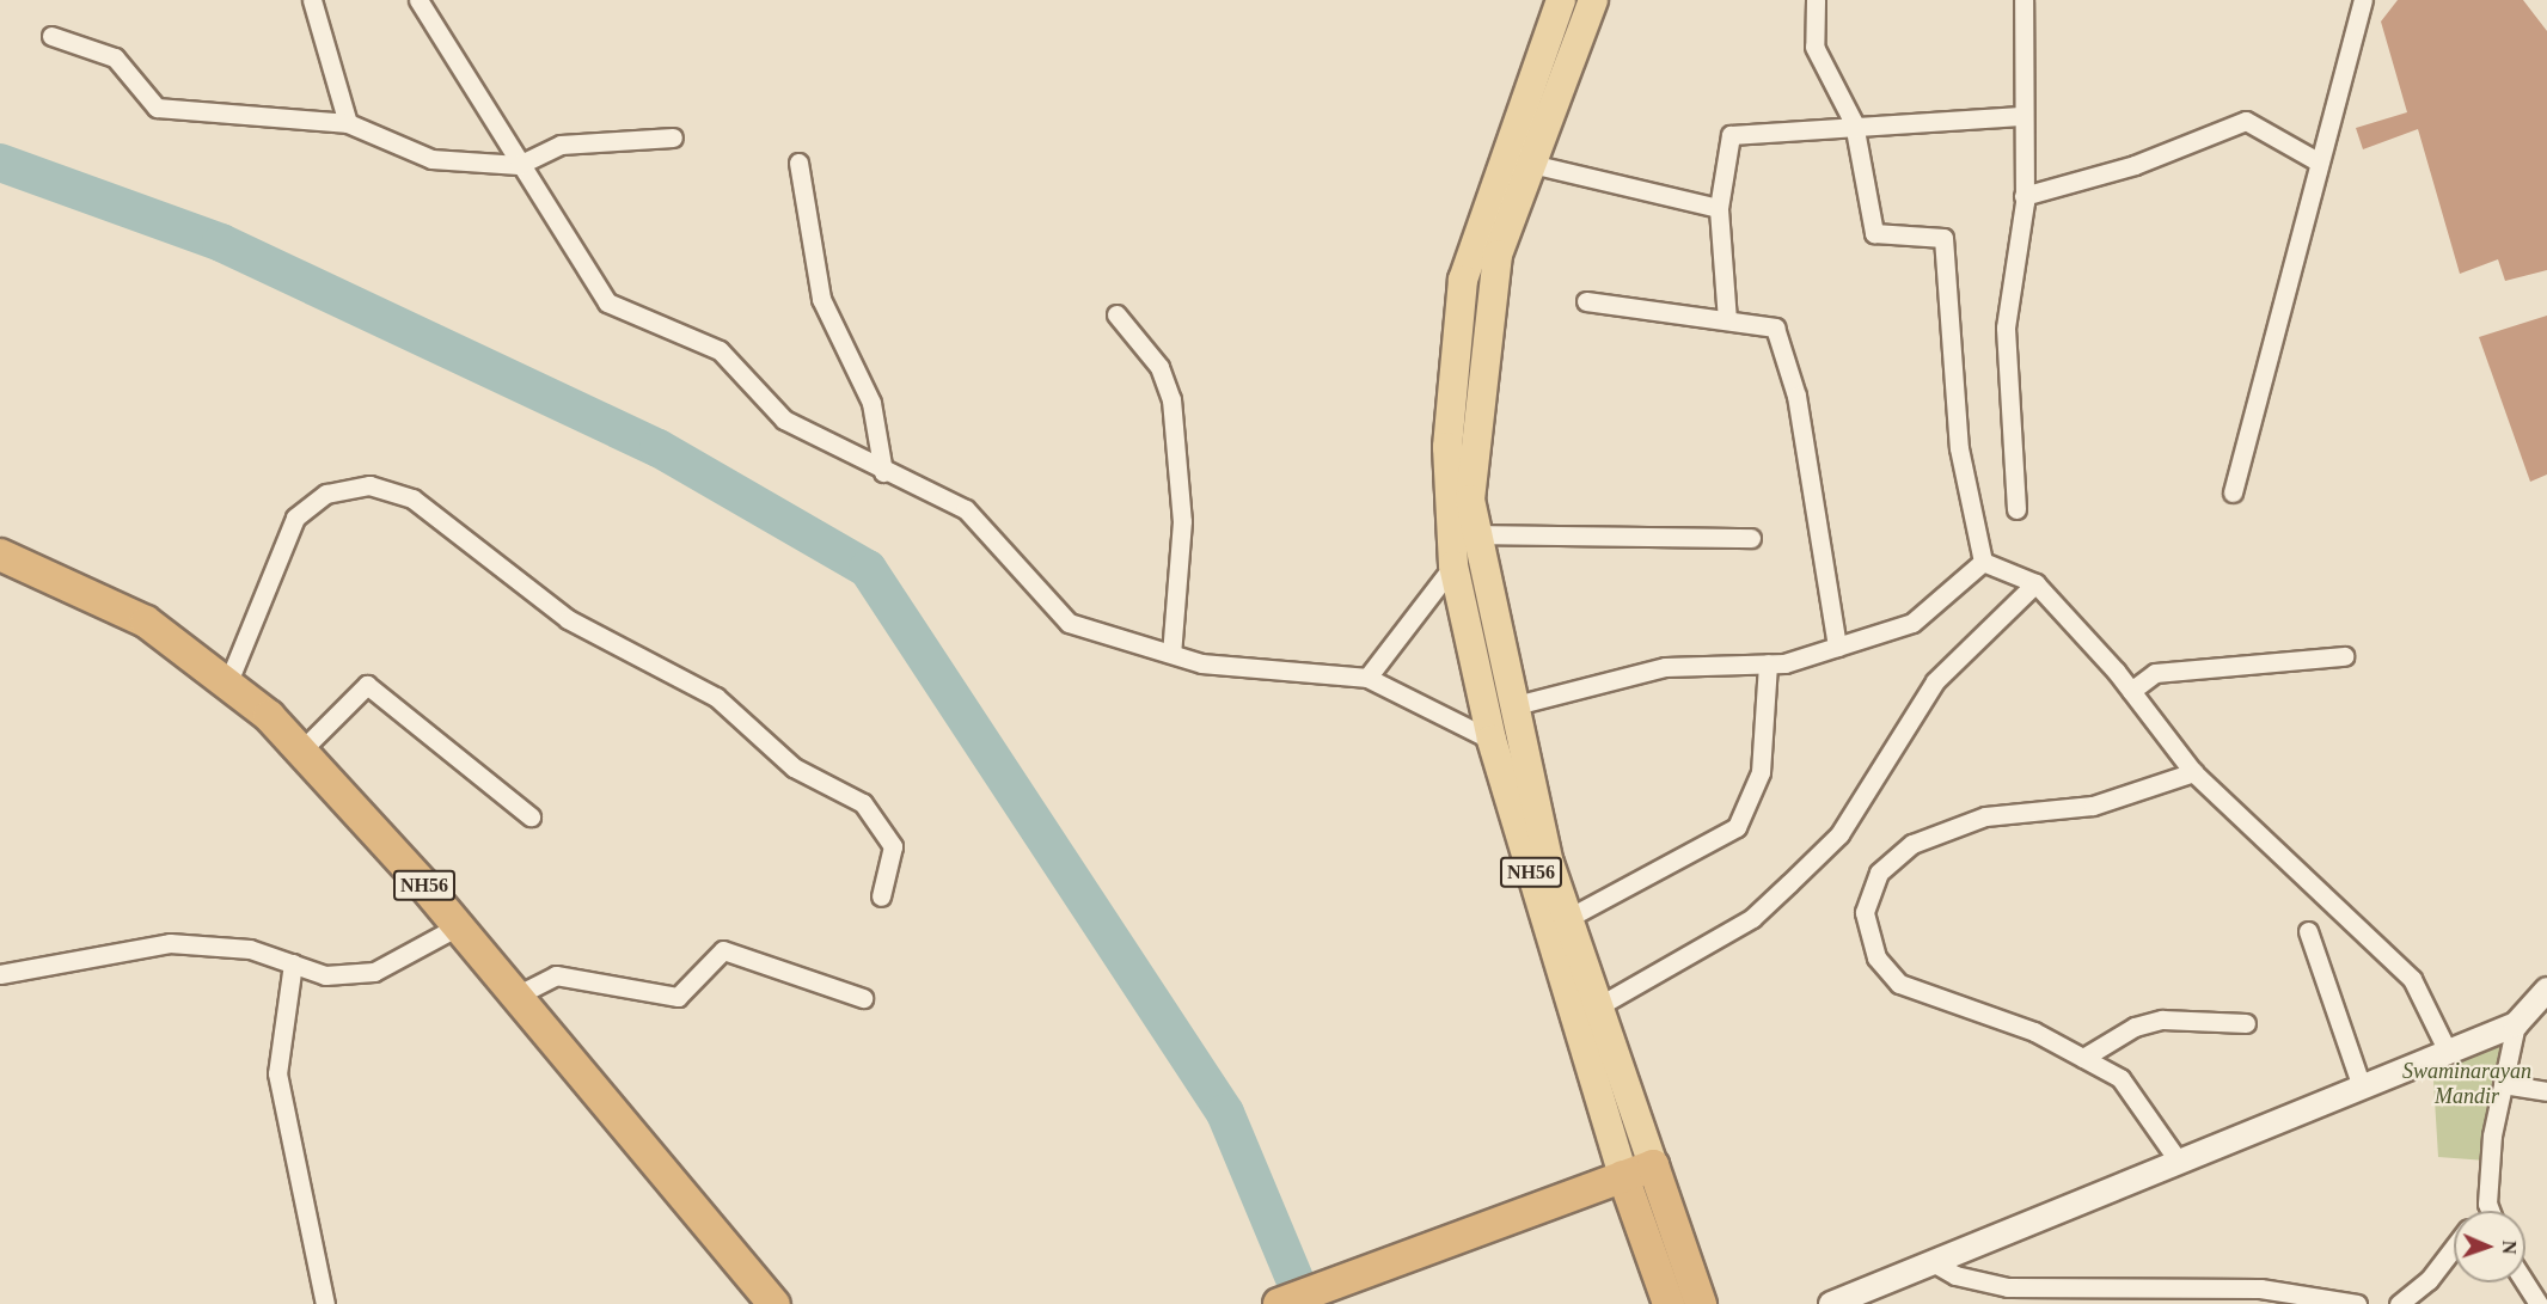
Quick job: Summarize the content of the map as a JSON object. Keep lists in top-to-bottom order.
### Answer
{
  "streets": {
    "highway": ["NH56"]
  },
  "parks": ["Swaminarayan Mandir"],
  "north": "right"
}
